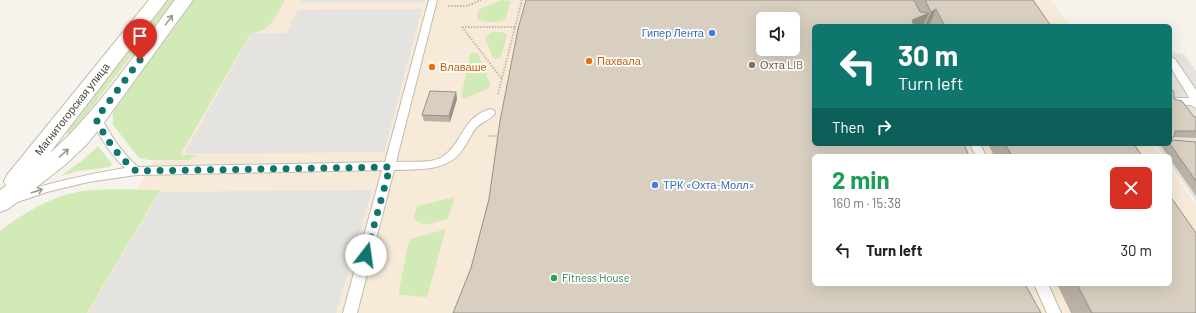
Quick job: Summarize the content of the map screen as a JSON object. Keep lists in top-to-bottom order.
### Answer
{
  "streets": {
    "street": ["Магнитогорская улица"]
  },
  "places": [
    "Гипер Лента",
    "Пахвала",
    "Охта LIB",
    "Влаваше",
    "ТРК «Охта-Молл»",
    "Fitness House"
  ],
  "page": {
    "turn": ["30 m", "Turn left"],
    "then": "Then",
    "heading": ["2 min", "160 m · 15:38"],
    "list": [
      {
        "name": "Turn left",
        "value": "30 m"
      }
    ]
  }
}
